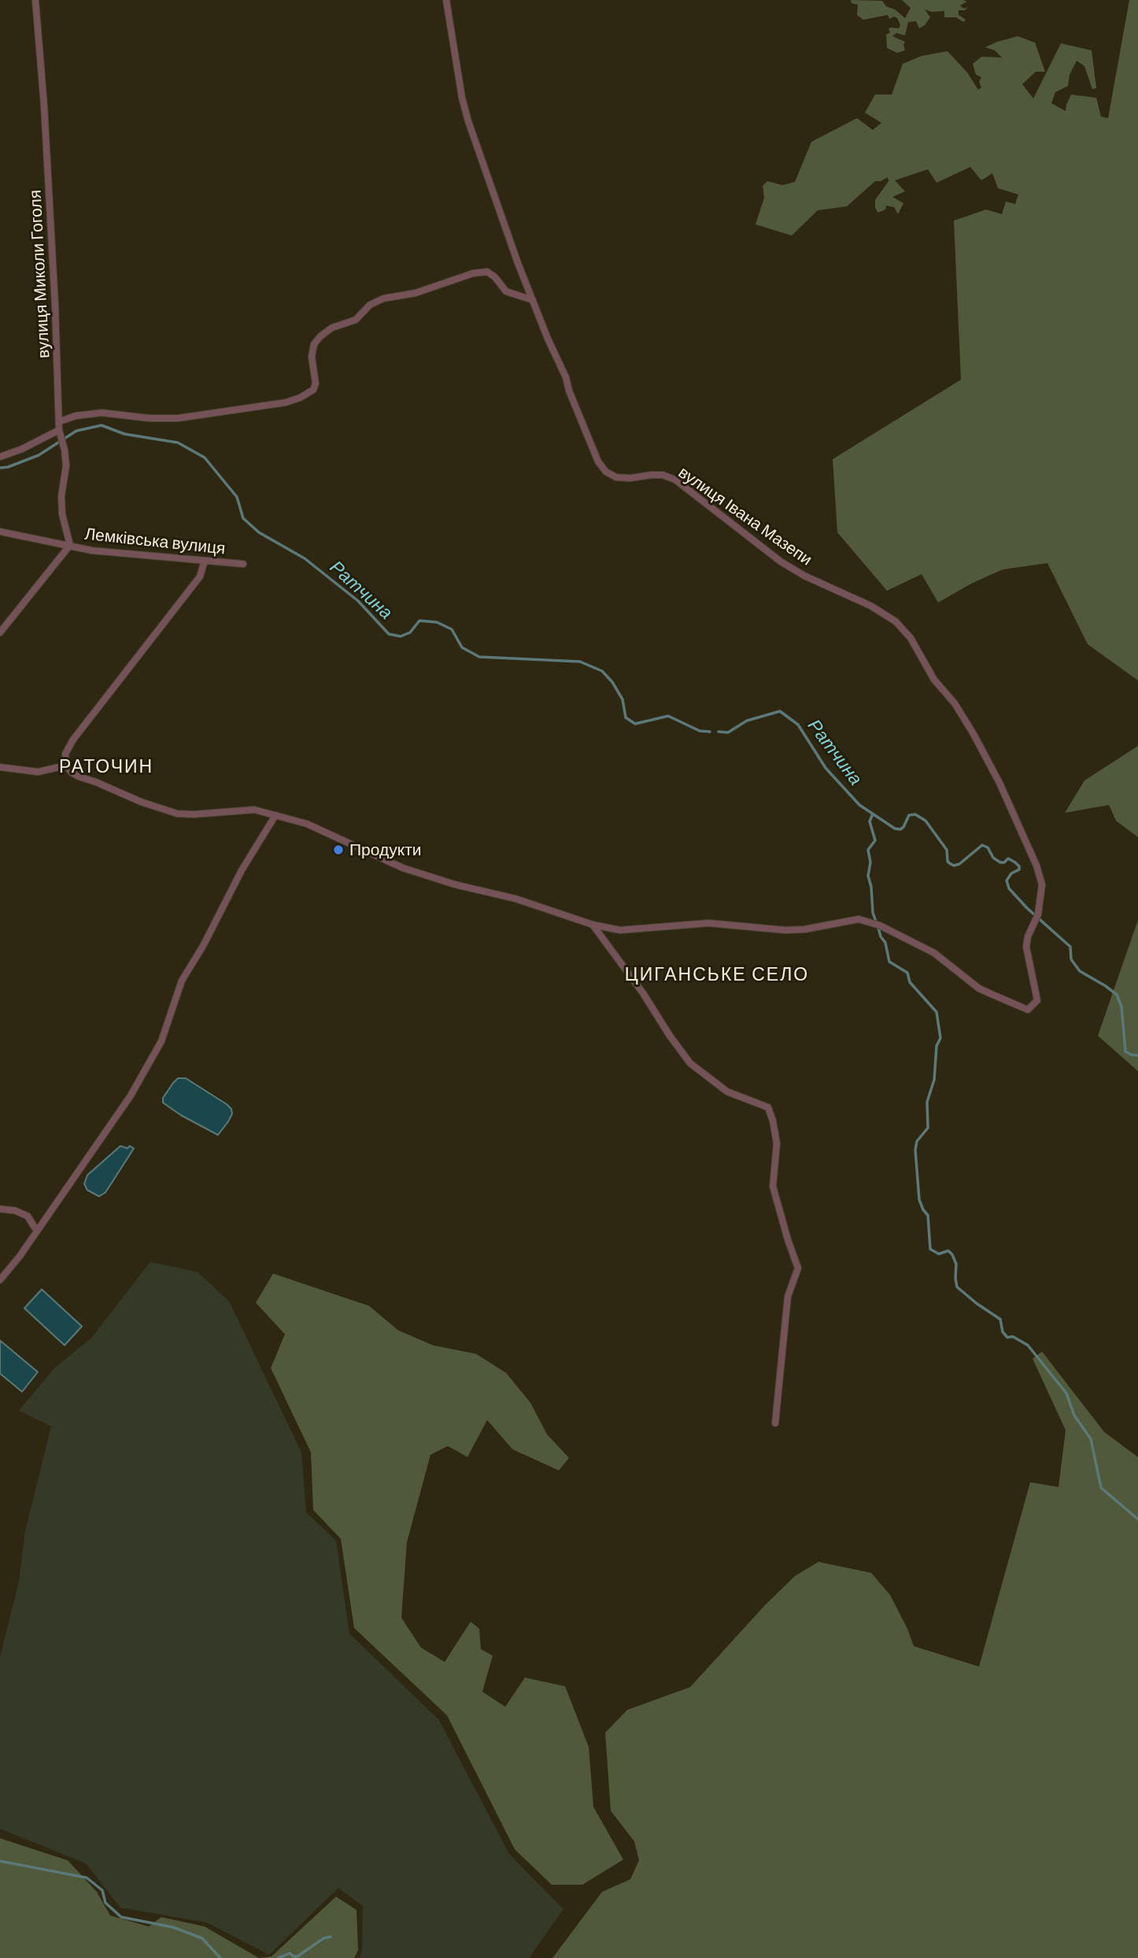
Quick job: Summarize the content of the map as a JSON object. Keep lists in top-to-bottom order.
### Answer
{
  "streets": {
    "street": ["вулиця Миколи Гоголя", "вулиця Івана Мазепи", "Лемківська вулиця"]
  },
  "crossings": [
    ["вулиця Миколи Гоголя", "Лемківська вулиця"]
  ],
  "districts": ["РАТОЧИН", "ЦИГАНСЬКЕ СЕЛО"],
  "water": ["Ратчина"],
  "places": ["Продукти"]
}
